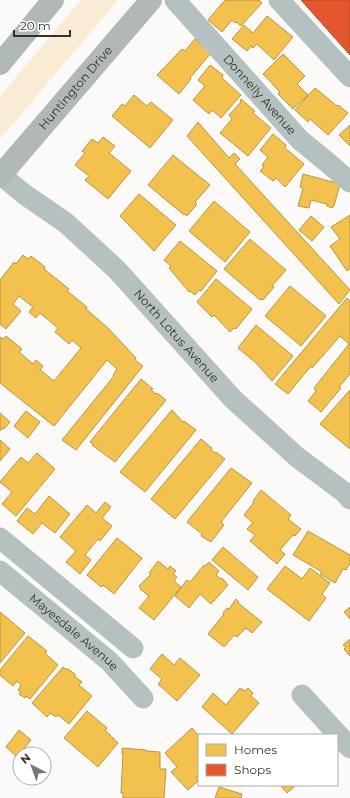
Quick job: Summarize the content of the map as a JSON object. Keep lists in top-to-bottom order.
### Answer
{
  "streets": {
    "main road": ["Huntington Drive"],
    "street": ["Donnelly Avenue", "North Lotus Avenue", "Mayesdale Avenue"]
  },
  "crossings": [
    ["Huntington Drive", "North Lotus Avenue"]
  ],
  "legend": ["Homes", "Shops"],
  "scale_bar": "20 m",
  "north": "top left"
}
